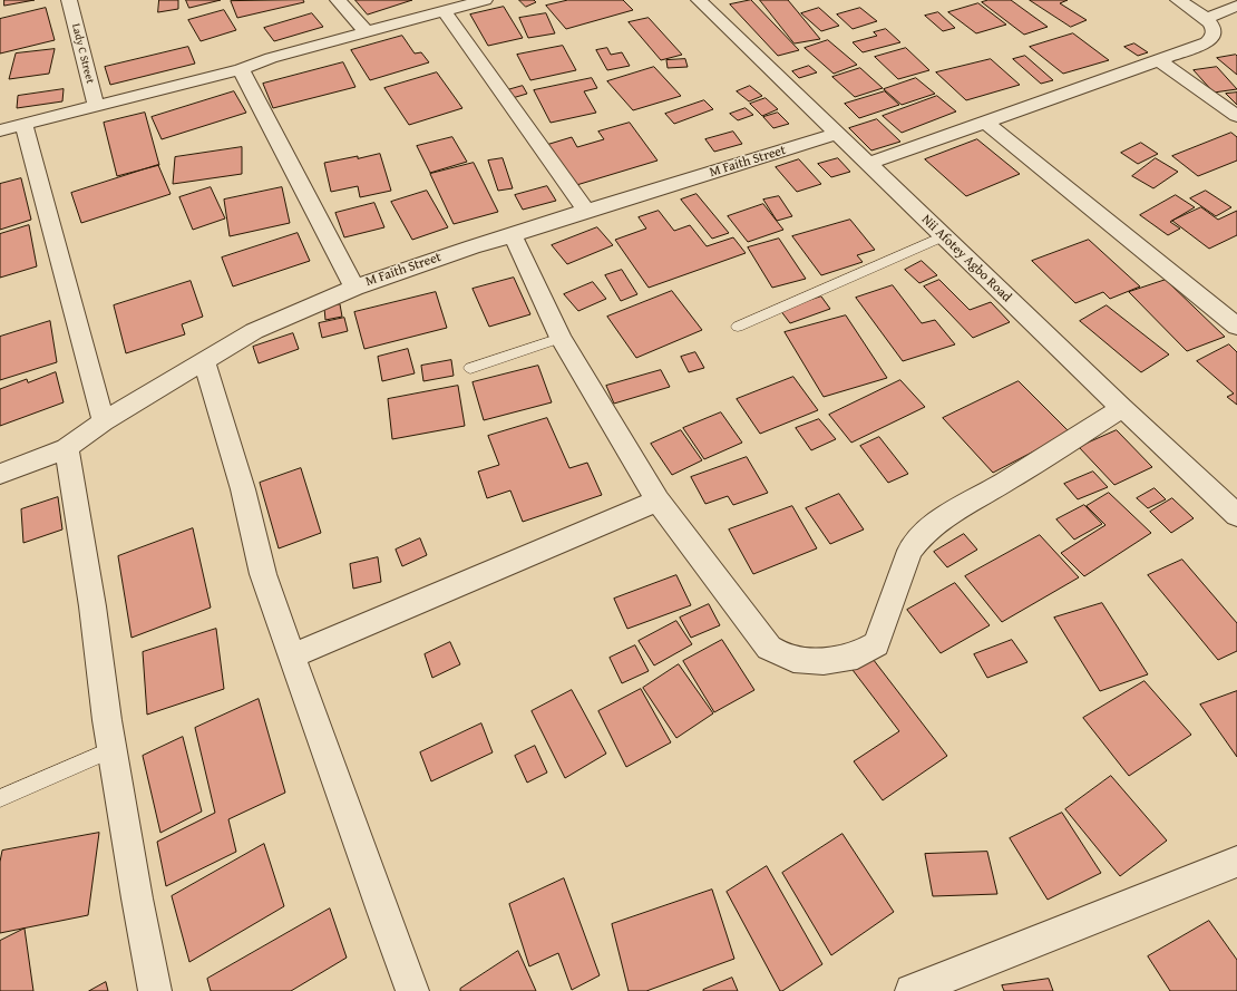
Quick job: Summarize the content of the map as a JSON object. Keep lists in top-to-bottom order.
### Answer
{
  "streets": {
    "street": ["Lady C Street", "M Faith Street", "Nii Afotey Agbo Road"]
  },
  "crossings": [
    ["M Faith Street", "Nii Afotey Agbo Road"]
  ]
}
